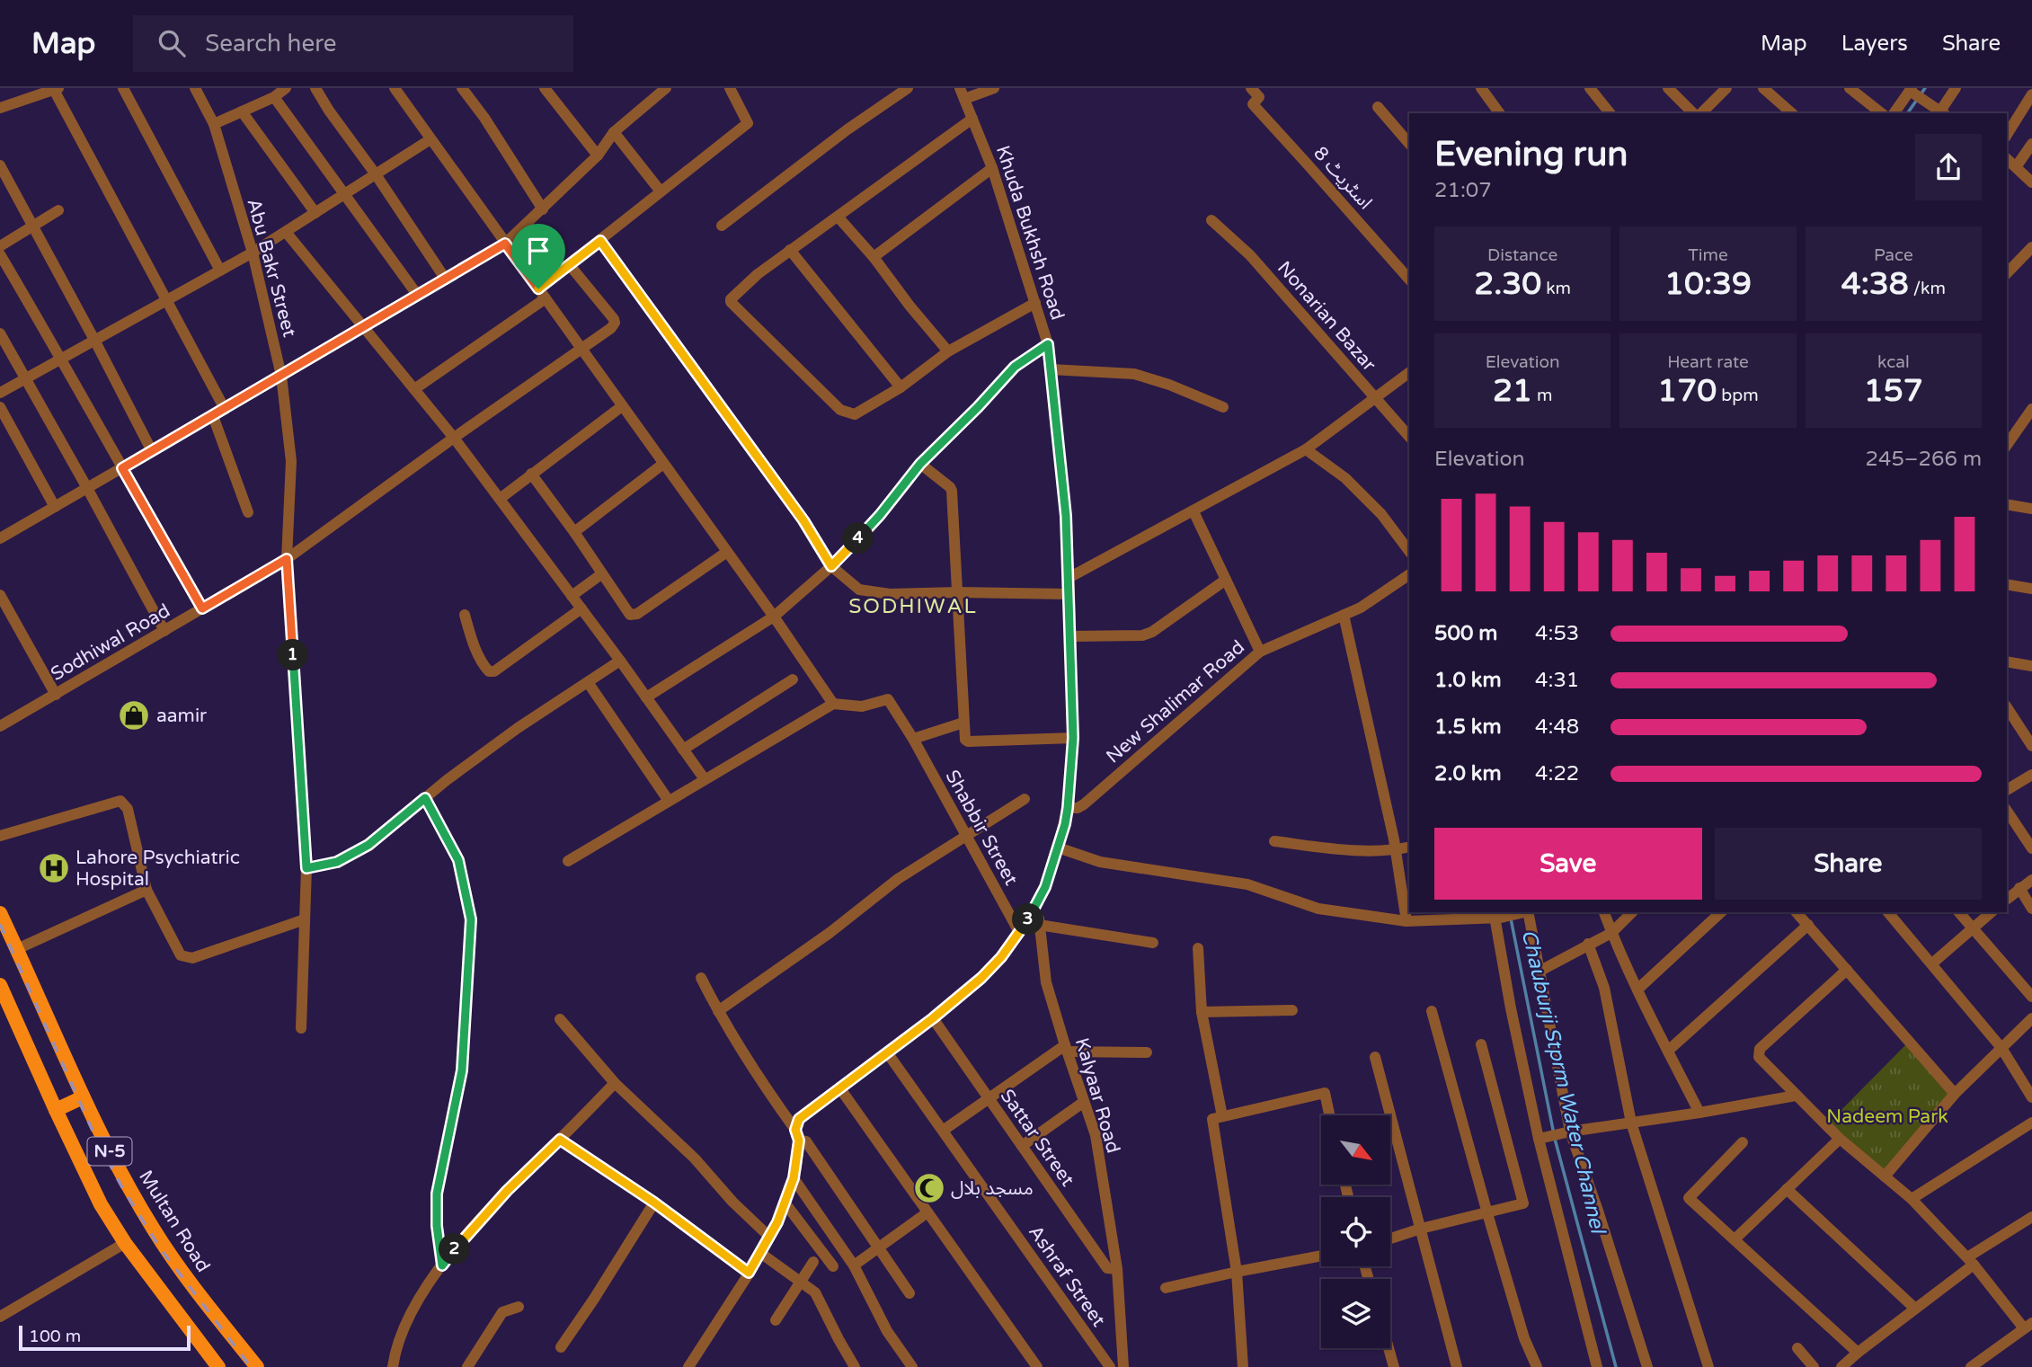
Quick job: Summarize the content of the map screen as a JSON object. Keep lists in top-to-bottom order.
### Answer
{
  "streets": {
    "main road": ["N-5", "Multan Road"],
    "street": [
      "اسٹریٹ 8",
      "Khuda Bukhsh Road",
      "Abu Bakr Street",
      "Nonarian Bazar",
      "Sodhiwal Road",
      "New Shalimar Road",
      "Shabbir Street",
      "Kalyaar Road",
      "Sattar Street",
      "Ashraf Street"
    ]
  },
  "crossings": [
    ["Khuda Bukhsh Road", "New Shalimar Road"],
    ["Khuda Bukhsh Road", "Kalyaar Road"],
    ["Abu Bakr Street", "Sodhiwal Road"],
    ["Kalyaar Road", "Sattar Street"]
  ],
  "districts": ["SODHIWAL"],
  "water": ["Chauburji Stprm Water Channel"],
  "parks": ["Nadeem Park"],
  "places": {
    "shop": ["aamir"],
    "hospital": ["Lahore Psychiatric Hospital"],
    "mosque": ["مسجد بلال"]
  },
  "scale_bar": "100 m",
  "north": "bottom right",
  "page": {
    "header": "Map",
    "search": "Search here",
    "nav": ["Map", "Layers", "Share"],
    "heading": ["Evening run", "21:07"],
    "stats": [
      ["Distance", "2.30 km"],
      ["Time", "10:39"],
      ["Pace", "4:38 /km"],
      ["Elevation", "21 m"],
      ["Heart rate", "170 bpm"],
      ["kcal", "157"]
    ],
    "chart": ["Elevation", "245–266 m"],
    "pins": [
      "4",
      "1",
      "3",
      "2"
    ],
    "list": [
      {
        "name": "500 m",
        "note": "4:53"
      },
      {
        "name": "1.0 km",
        "note": "4:31"
      },
      {
        "name": "1.5 km",
        "note": "4:48"
      },
      {
        "name": "2.0 km",
        "note": "4:22"
      }
    ],
    "buttons": ["Save", "Share"],
    "scale": "100 m"
  }
}
